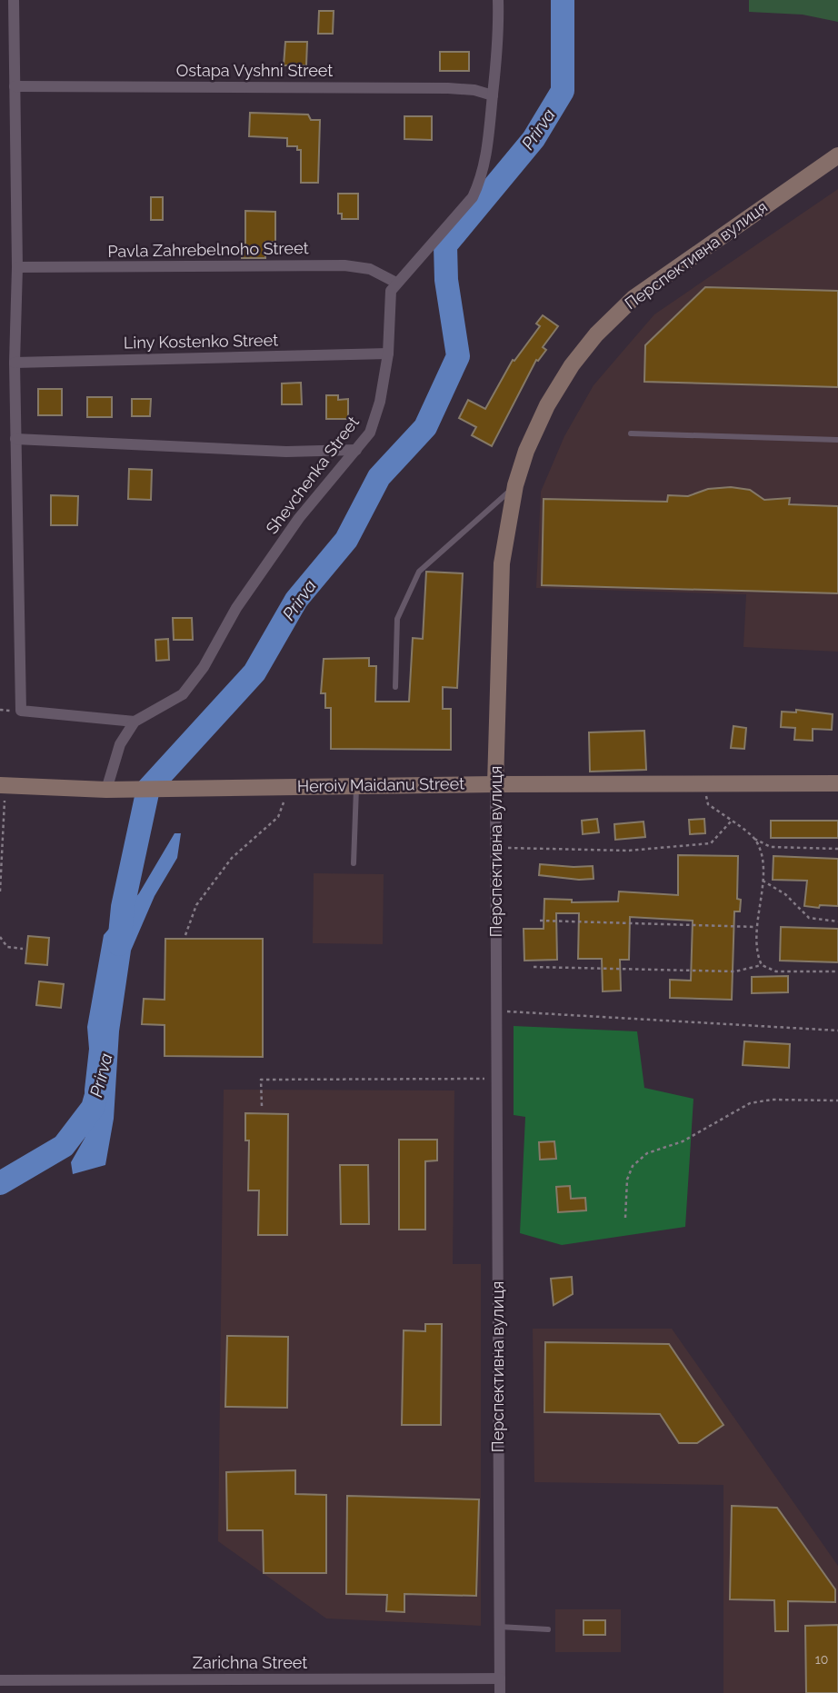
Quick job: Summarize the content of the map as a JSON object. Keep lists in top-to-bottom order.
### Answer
{
  "streets": {
    "street": [
      "Ostapa Vyshni Street",
      "Pavla Zahrebelnoho Street",
      "Перспективна вулиця",
      "Liny Kostenko Street",
      "Shevchenka Street",
      "Heroiv Maidanu Street",
      "Zarichna Street"
    ]
  },
  "crossings": [
    ["Ostapa Vyshni Street", "Shevchenka Street"],
    ["Pavla Zahrebelnoho Street", "Shevchenka Street"],
    ["Перспективна вулиця", "Heroiv Maidanu Street"],
    ["Перспективна вулиця", "Zarichna Street"],
    ["Liny Kostenko Street", "Shevchenka Street"]
  ],
  "water": ["Prirva"],
  "house_numbers": ["10"]
}
